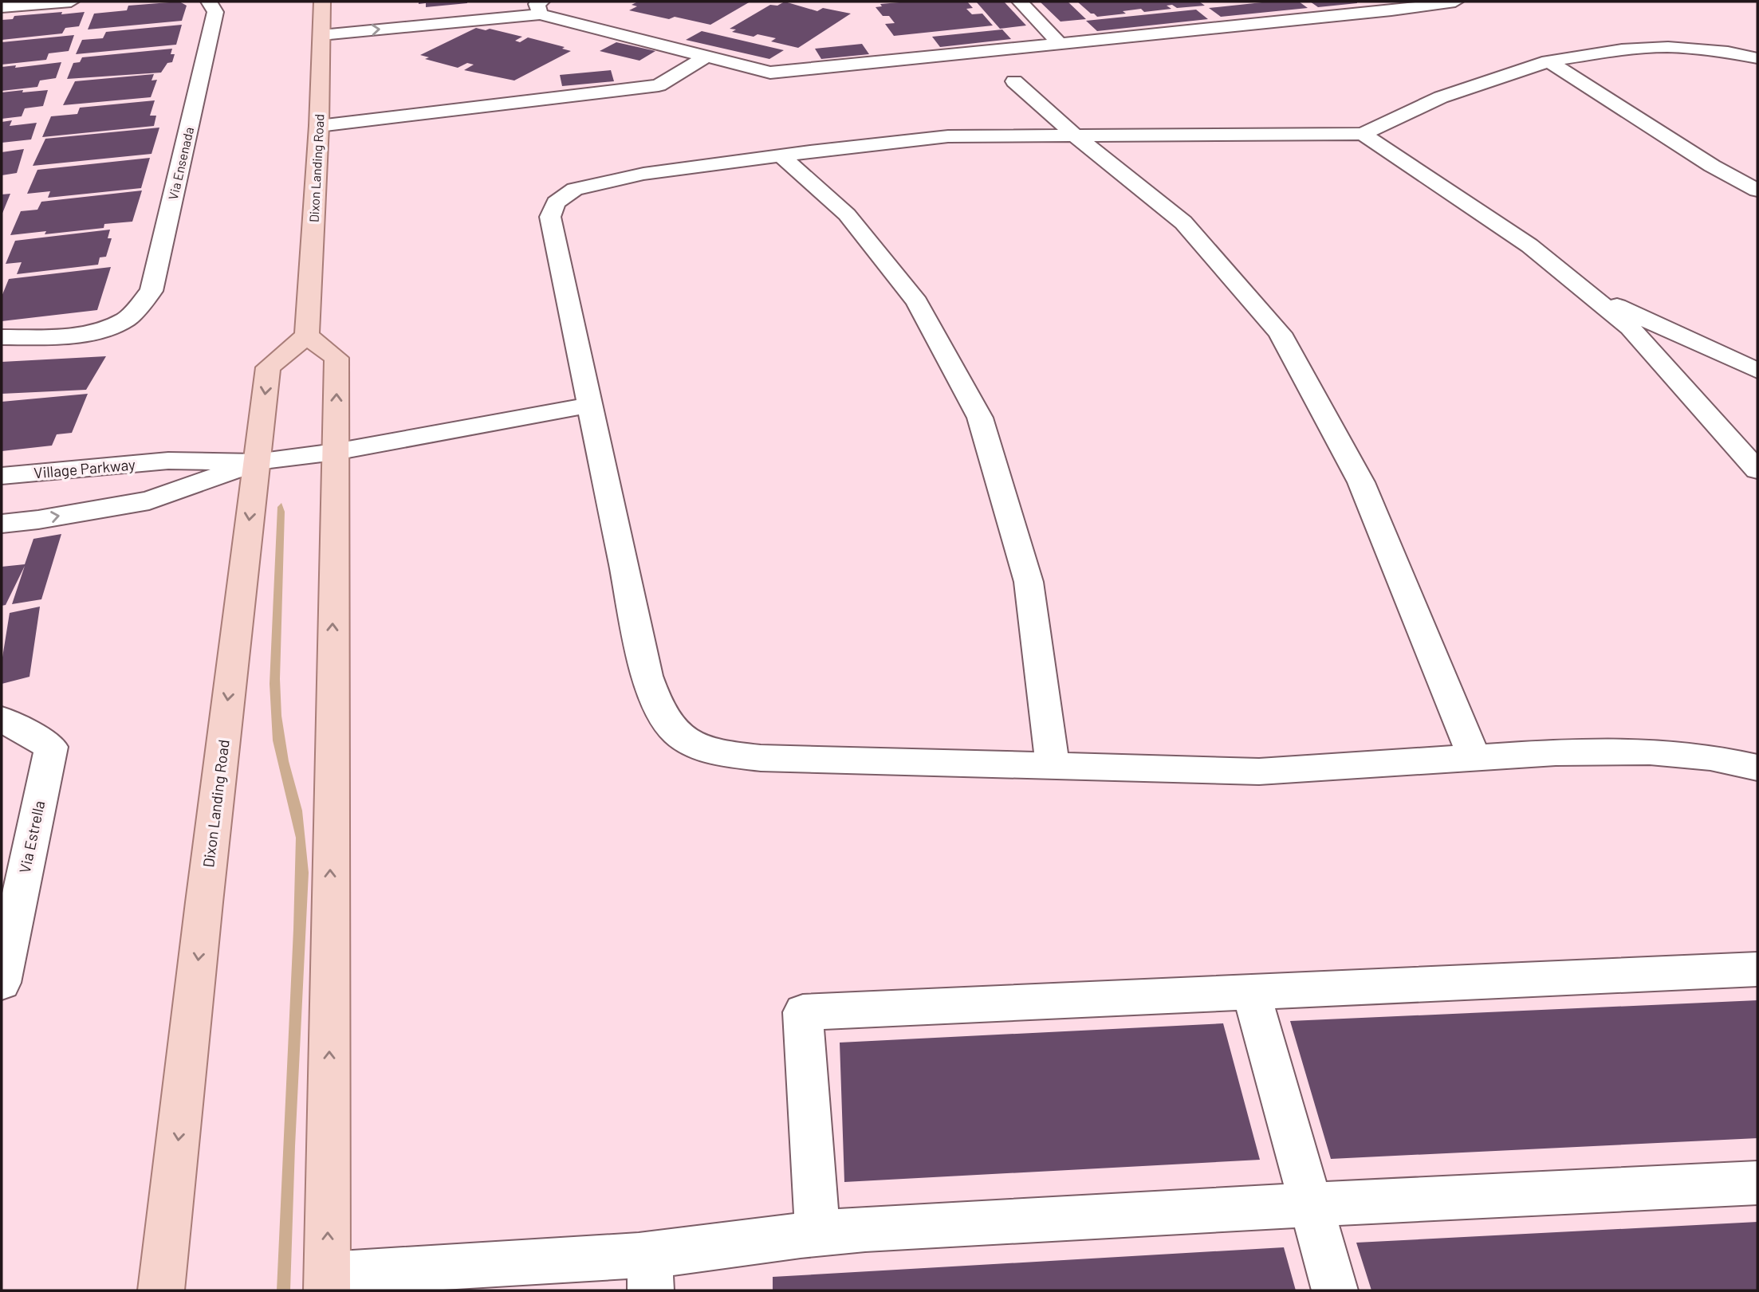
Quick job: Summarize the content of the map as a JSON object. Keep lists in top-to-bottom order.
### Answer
{
  "streets": {
    "main road": ["Dixon Landing Road"],
    "street": ["Via Ensenada", "Village Parkway", "Via Estrella"]
  },
  "crossings": [
    ["Dixon Landing Road", "Village Parkway"]
  ]
}
